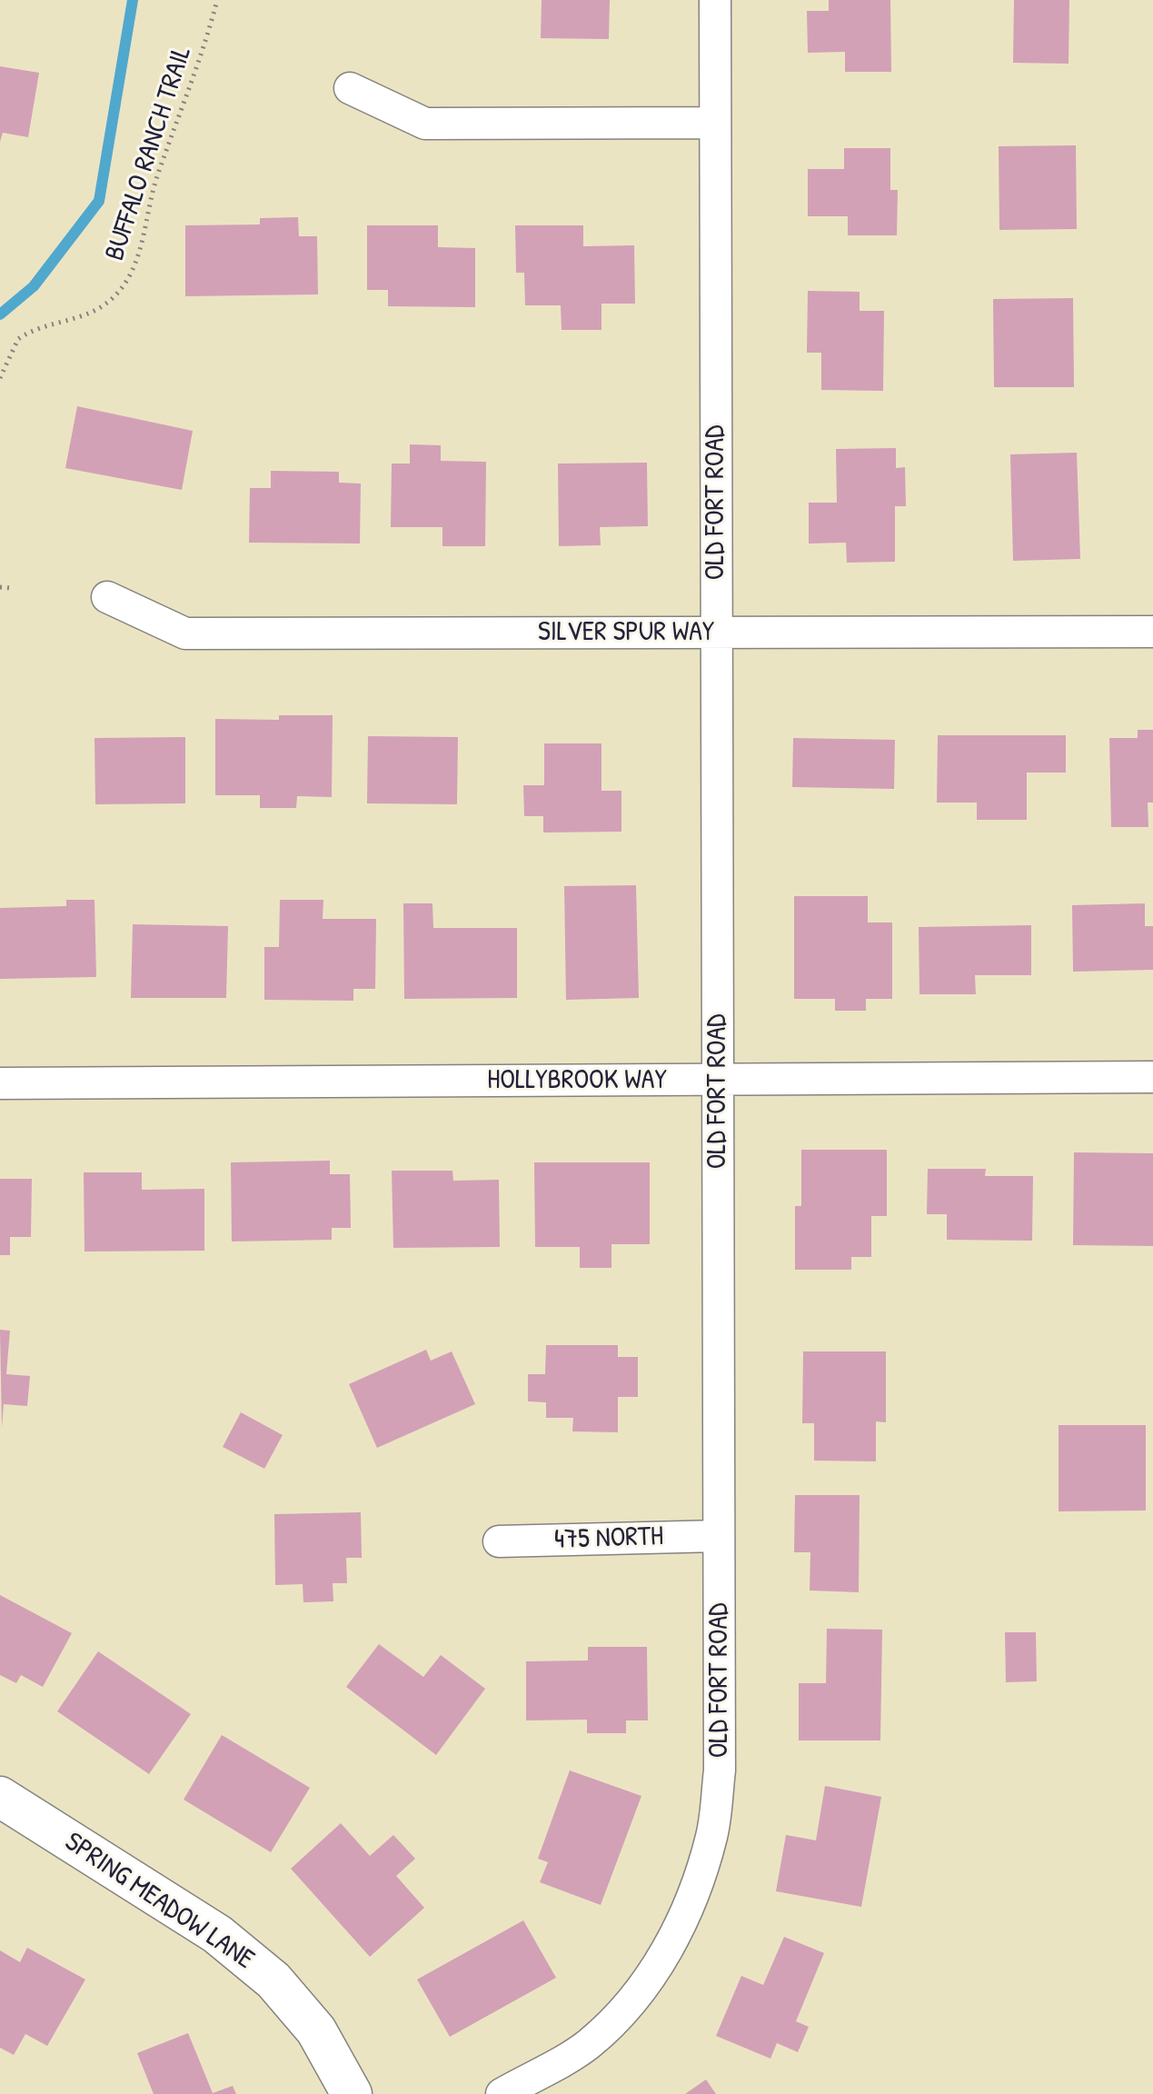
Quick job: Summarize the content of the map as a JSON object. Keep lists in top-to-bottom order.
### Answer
{
  "streets": {
    "street": [
      "OLD FORT ROAD",
      "SILVER SPUR WAY",
      "HOLLYBROOK WAY",
      "475 NORTH",
      "SPRING MEADOW LANE"
    ],
    "path": ["BUFFALO RANCH TRAIL"]
  },
  "crossings": [
    ["OLD FORT ROAD", "SILVER SPUR WAY"],
    ["OLD FORT ROAD", "HOLLYBROOK WAY"],
    ["OLD FORT ROAD", "475 NORTH"]
  ]
}
